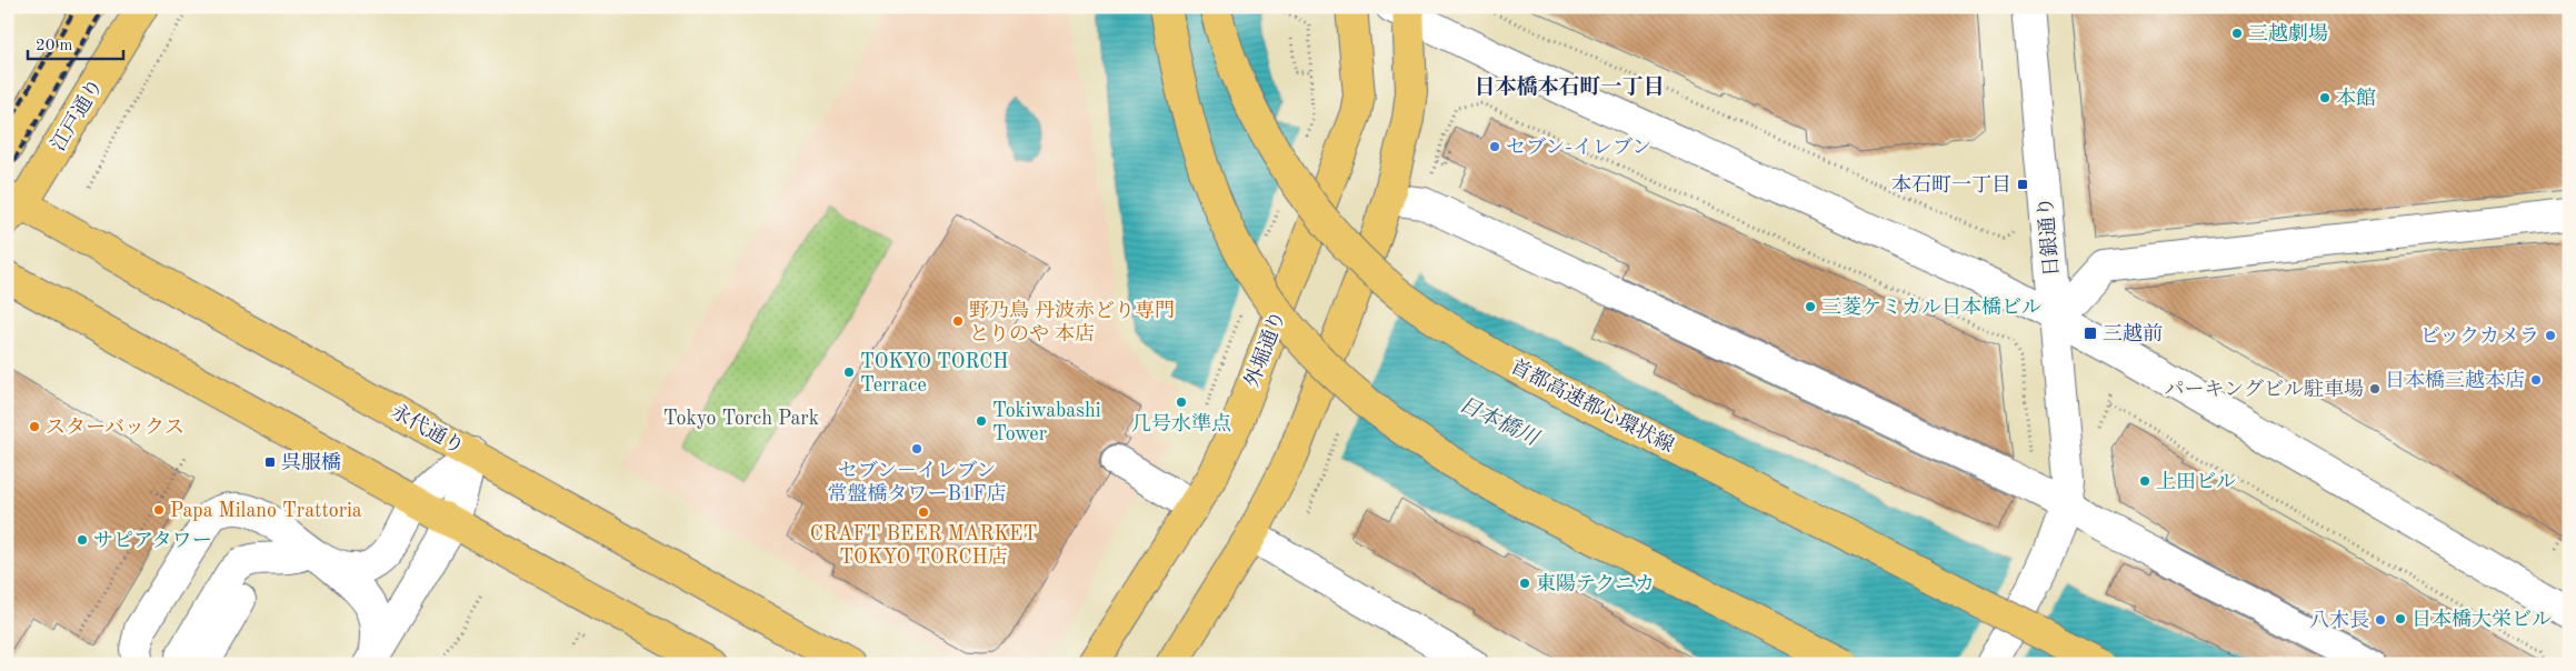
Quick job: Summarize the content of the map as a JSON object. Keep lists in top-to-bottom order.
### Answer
{
  "streets": {
    "main road": [
      "江戸通り",
      "外堀通り",
      "首都高速都心環状線",
      "永代通り"
    ],
    "street": ["日銀通り"]
  },
  "crossings": [
    ["江戸通り", "永代通り"]
  ],
  "districts": ["日本橋本石町一丁目"],
  "water": ["日本橋川"],
  "parks": ["Tokyo Torch Park"],
  "places": {
    "other": [
      "三越劇場",
      "本館",
      "セブン-イレブン",
      "三菱ケミカル日本橋ビル",
      "野乃鳥 丹波赤どり専門 とりのや 本店",
      "ビックカメラ",
      "TOKYO TORCH Terrace",
      "日本橋三越本店",
      "パーキングビル駐車場",
      "几号水準点",
      "Tokiwabashi Tower",
      "スターバックス",
      "セブン－イレブン 常盤橋タワーB1F店",
      "上田ビル",
      "Papa Milano Trattoria",
      "CRAFT BEER MARKET TOKYO TORCH店",
      "サピアタワー",
      "東陽テクニカ",
      "日本橋大栄ビル",
      "八木長"
    ],
    "transit": ["本石町一丁目", "三越前", "呉服橋"]
  },
  "scale_bar": "20 m"
}
